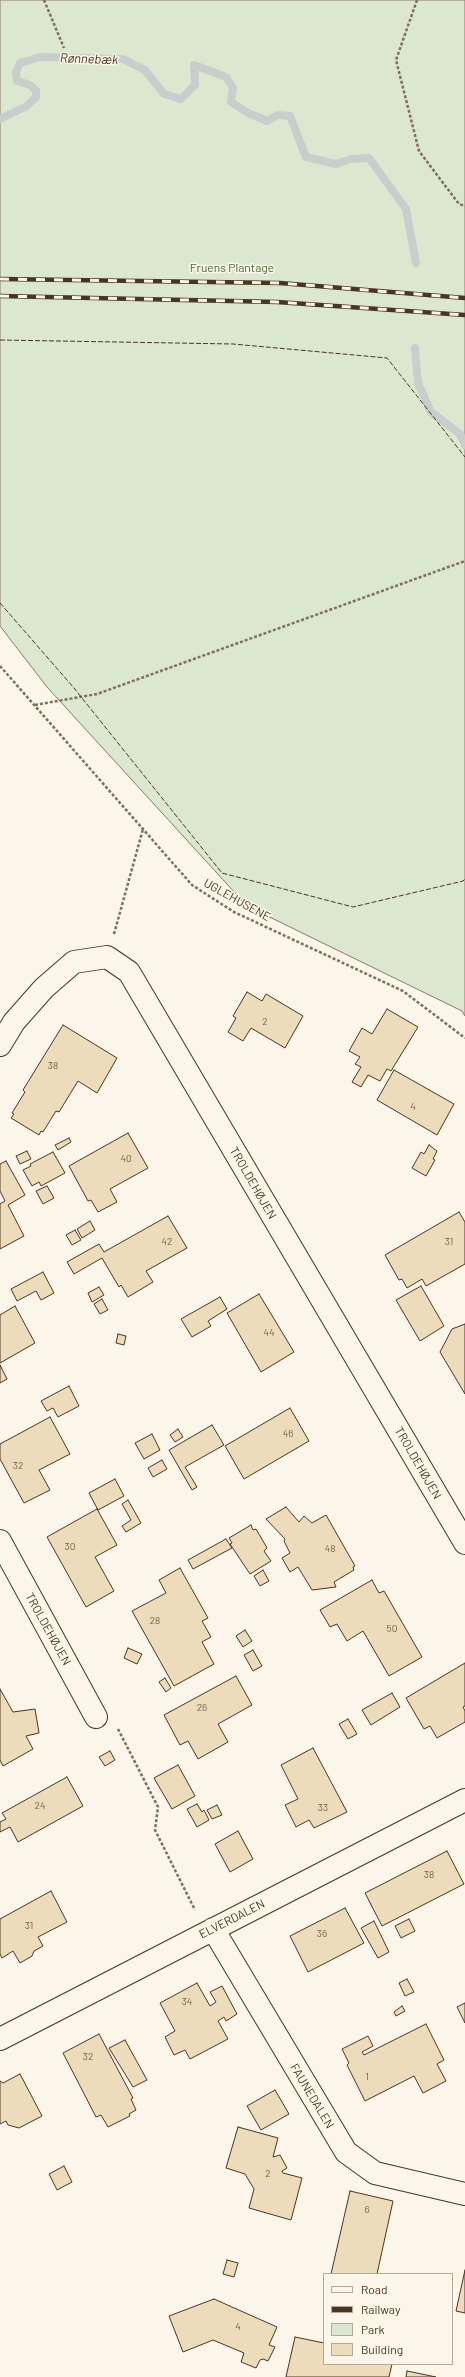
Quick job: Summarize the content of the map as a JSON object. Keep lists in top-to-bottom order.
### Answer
{
  "streets": {
    "street": ["TROLDEHØJEN", "ELVERDALEN", "FAUNEDALEN"],
    "path": ["UGLEHUSENE"]
  },
  "crossings": [
    ["ELVERDALEN", "FAUNEDALEN"]
  ],
  "water": ["Rønnebæk"],
  "parks": ["Fruens Plantage"],
  "house_numbers": [
    "2",
    "38",
    "4",
    "40",
    "42",
    "31",
    "44",
    "46",
    "32",
    "30",
    "48",
    "28",
    "50",
    "26",
    "24",
    "33",
    "38",
    "31",
    "36",
    "34",
    "32",
    "1",
    "2",
    "6",
    "4"
  ],
  "legend": [
    "Road",
    "Railway",
    "Park",
    "Building"
  ]
}
